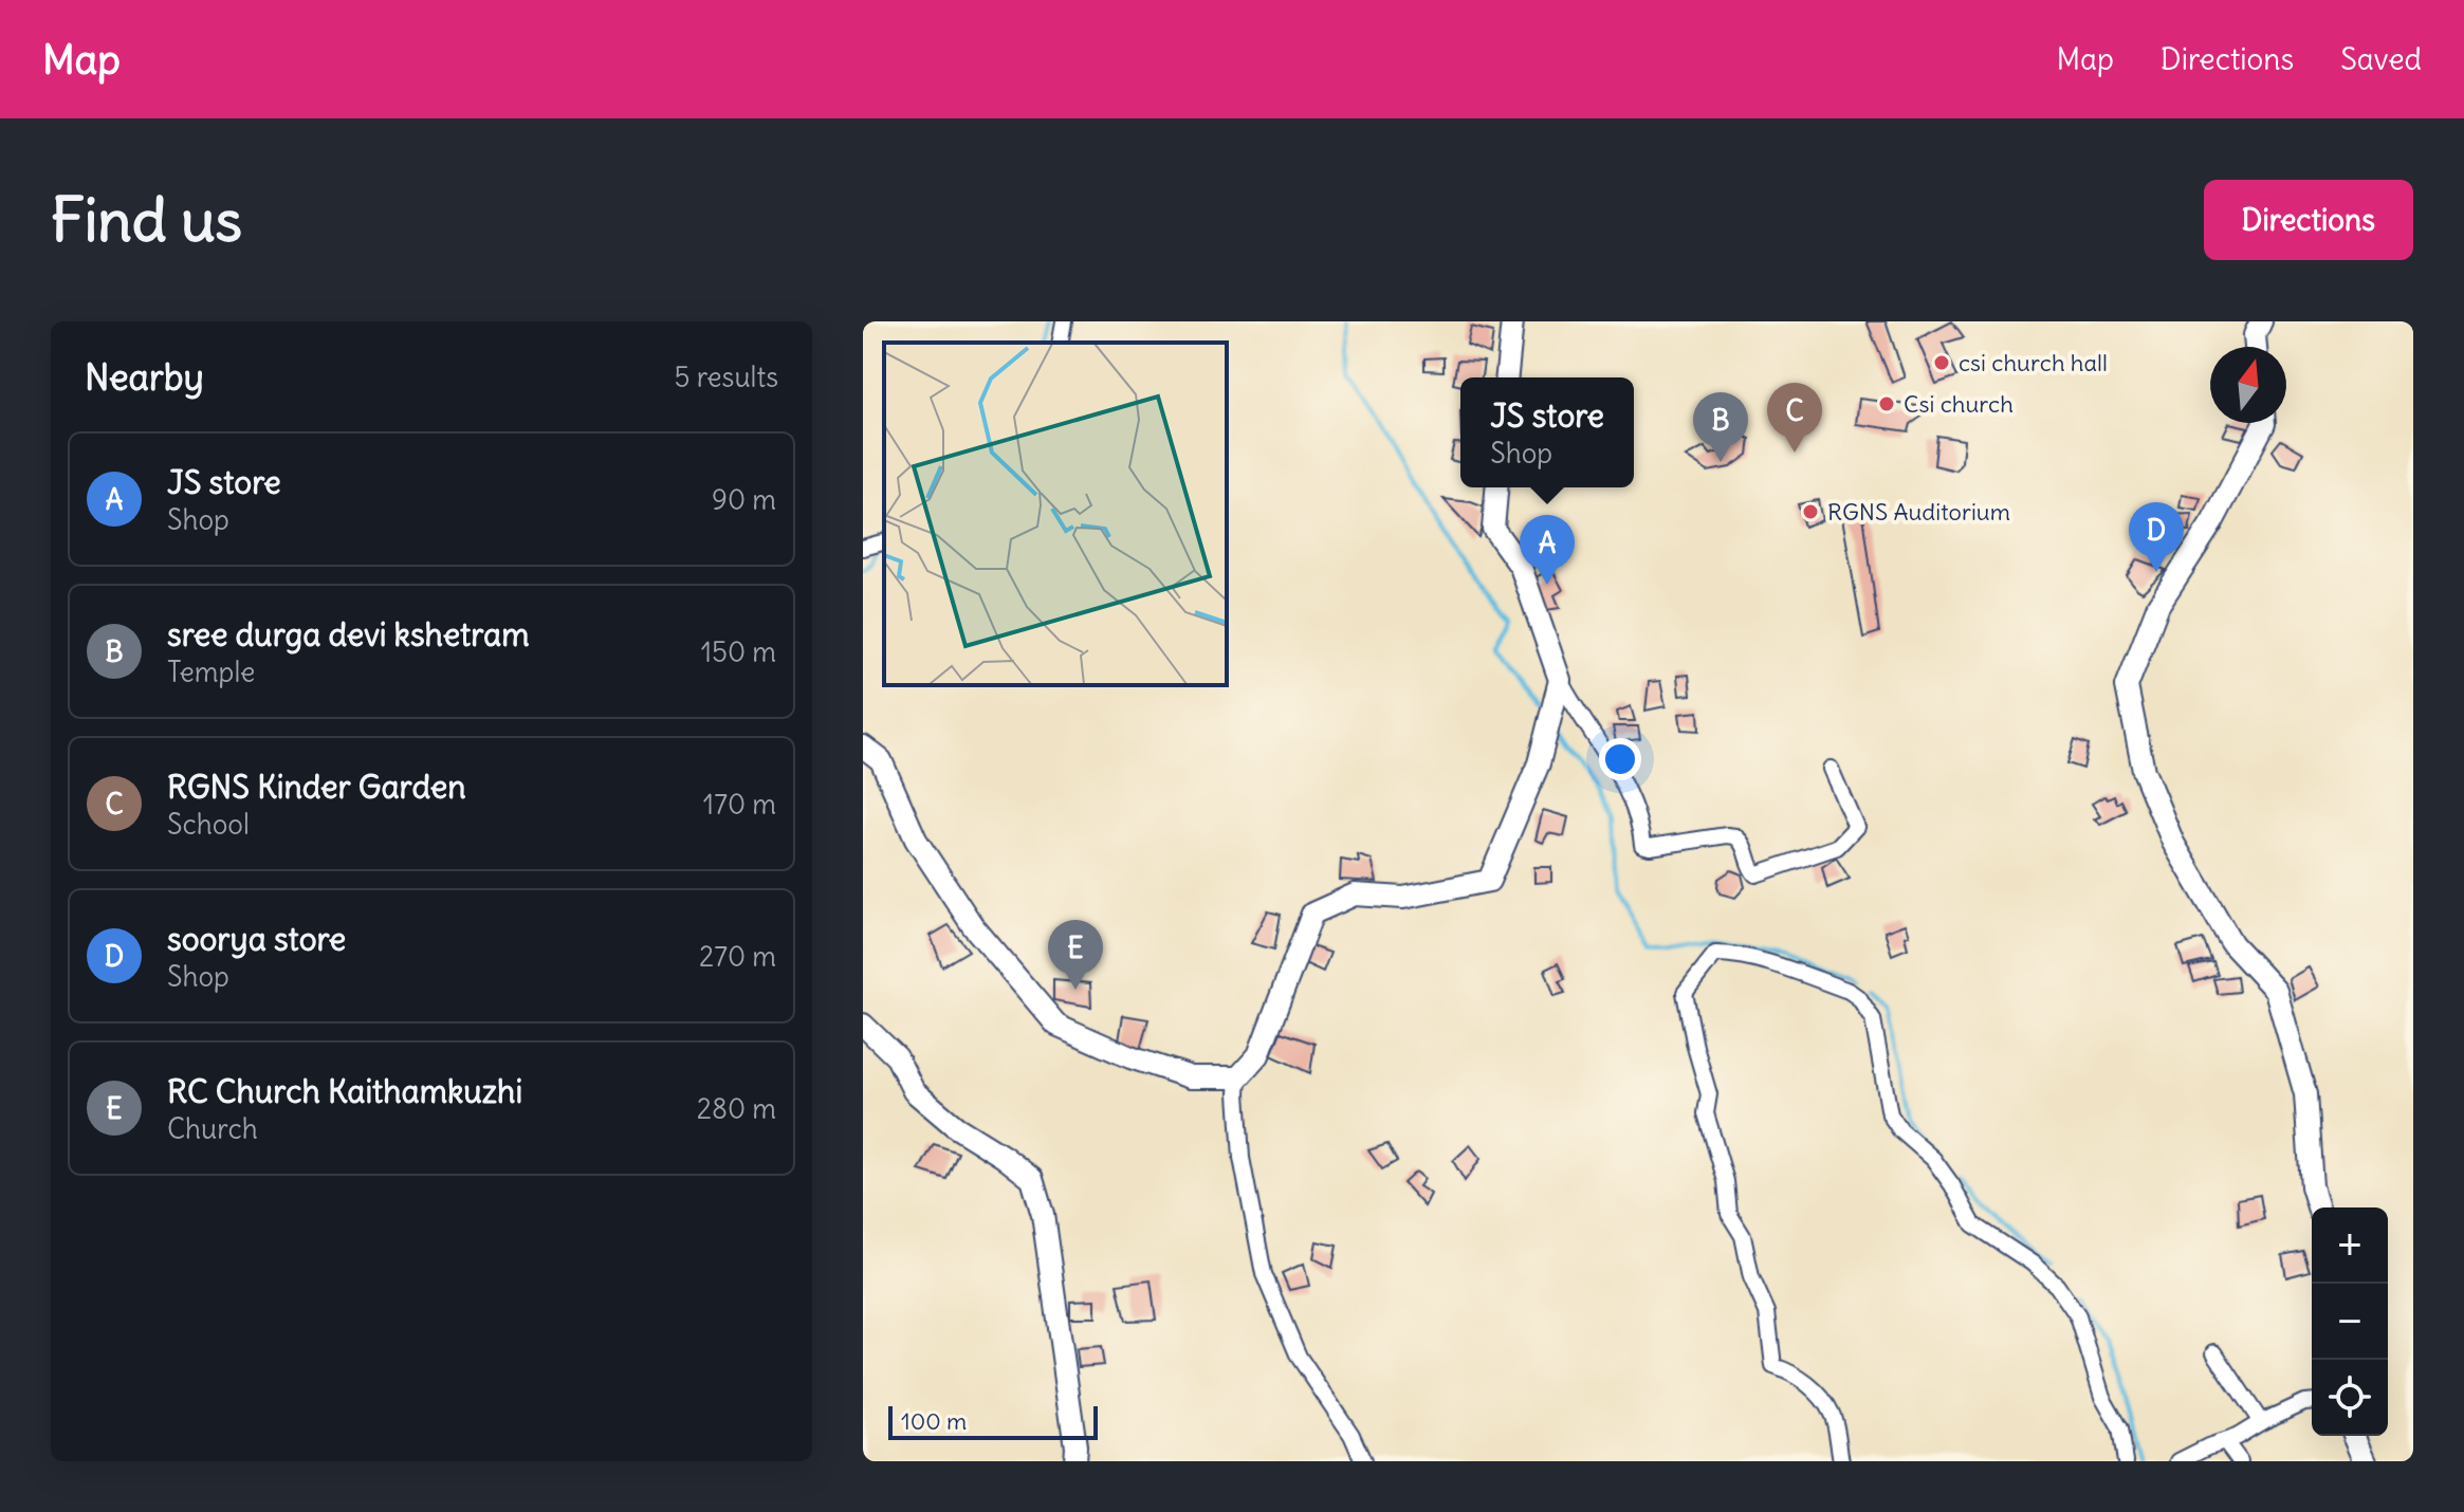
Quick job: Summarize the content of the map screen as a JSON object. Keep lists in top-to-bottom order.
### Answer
{
  "places": ["csi church hall", "Csi church", "RGNS Auditorium"],
  "scale_bar": "100 m",
  "north": "top",
  "page": {
    "header": "Map",
    "nav": ["Map", "Directions", "Saved"],
    "buttons": "Directions",
    "title": "Find us",
    "heading": ["Nearby", "5 results"],
    "popup": ["JS store", "Shop"],
    "pins": [
      "C",
      "B",
      "D",
      "A",
      "E"
    ],
    "list": [
      {
        "mark": "A",
        "name": "JS store",
        "note": "Shop",
        "value": "90 m"
      },
      {
        "mark": "B",
        "name": "sree durga devi kshetram",
        "note": "Temple",
        "value": "150 m"
      },
      {
        "mark": "C",
        "name": "RGNS Kinder Garden",
        "note": "School",
        "value": "170 m"
      },
      {
        "mark": "D",
        "name": "soorya store",
        "note": "Shop",
        "value": "270 m"
      },
      {
        "mark": "E",
        "name": "RC Church Kaithamkuzhi",
        "note": "Church",
        "value": "280 m"
      }
    ],
    "map_buttons": ["+", "−"],
    "scale": "100 m"
  }
}
